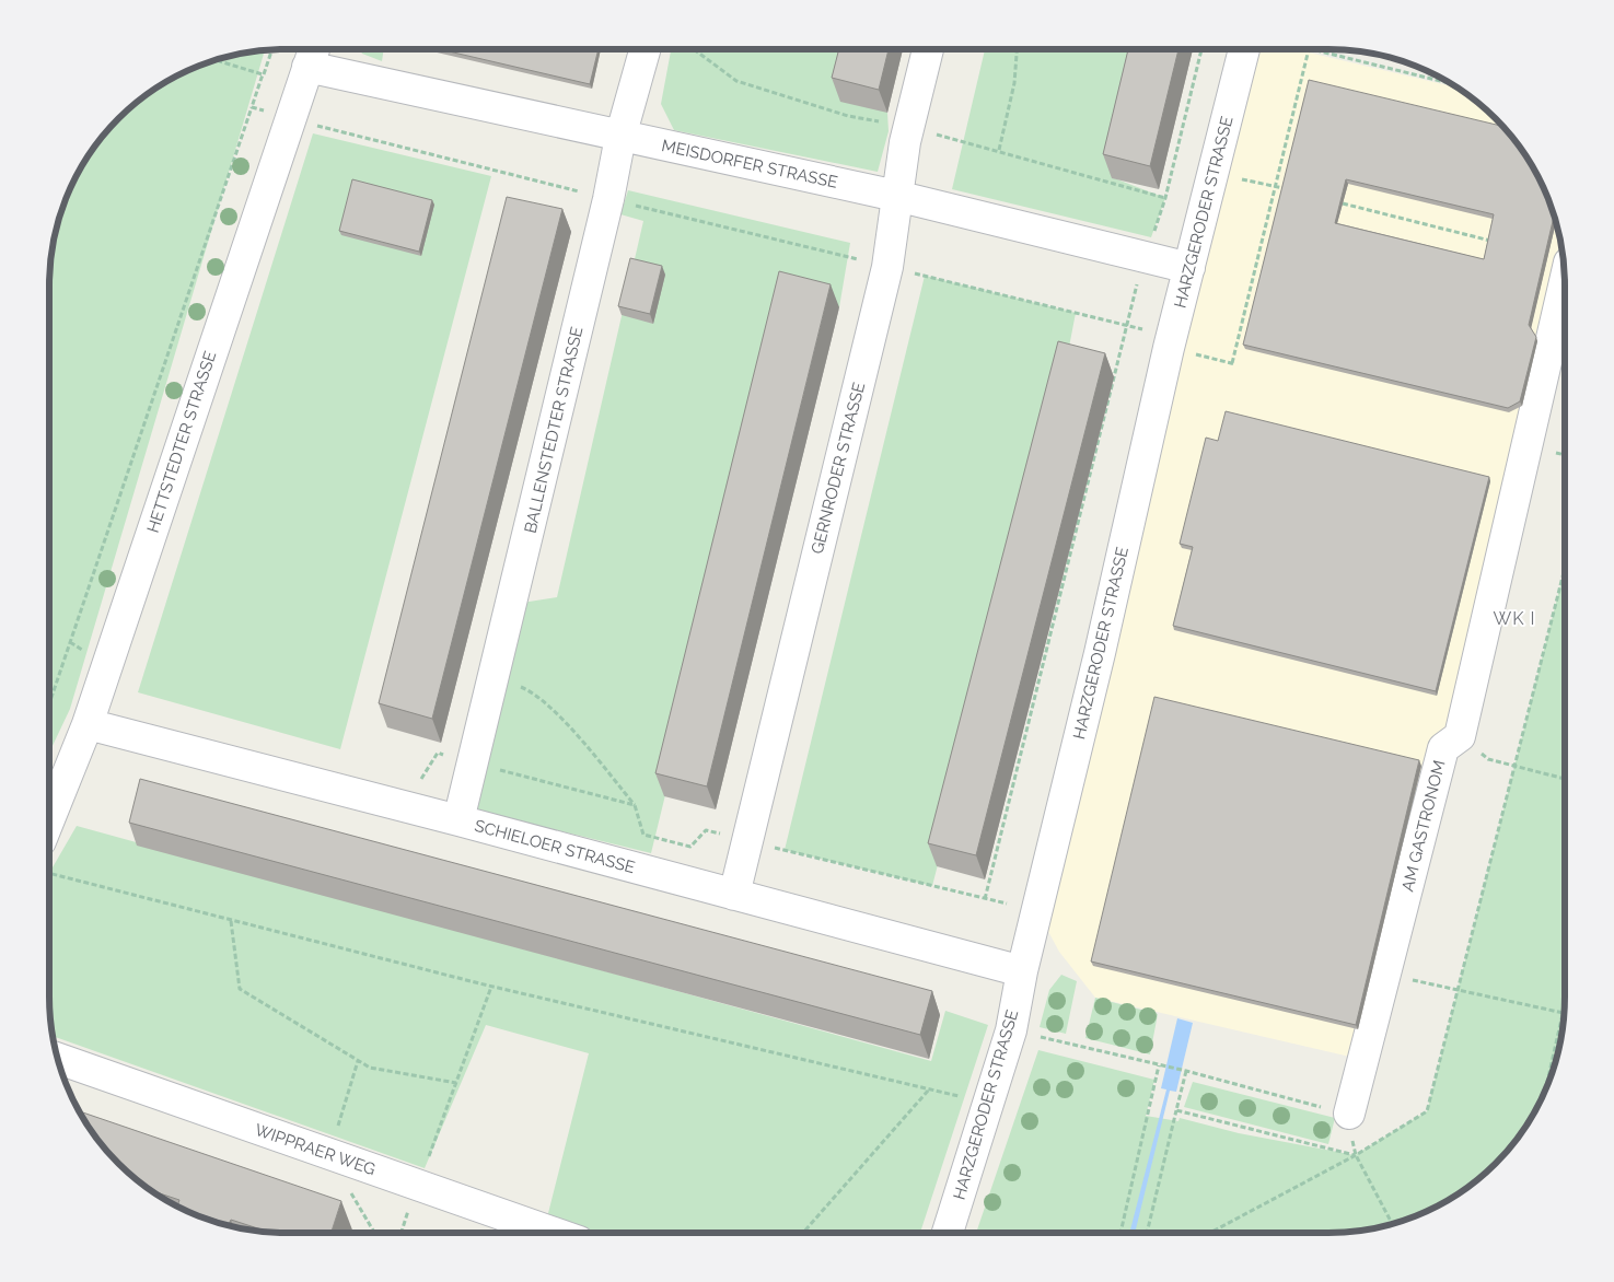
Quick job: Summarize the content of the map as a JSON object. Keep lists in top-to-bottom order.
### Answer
{
  "streets": {
    "street": [
      "MEISDORFER STRASSE",
      "HARZGERODER STRASSE",
      "BALLENSTEDTER STRASSE",
      "HETTSTEDTER STRASSE",
      "GERNRODER STRASSE",
      "AM GASTRONOM",
      "SCHIELOER STRASSE",
      "WIPPRAER WEG"
    ]
  },
  "crossings": [
    ["MEISDORFER STRASSE", "HARZGERODER STRASSE"],
    ["MEISDORFER STRASSE", "BALLENSTEDTER STRASSE"],
    ["MEISDORFER STRASSE", "HETTSTEDTER STRASSE"],
    ["MEISDORFER STRASSE", "GERNRODER STRASSE"],
    ["HARZGERODER STRASSE", "SCHIELOER STRASSE"],
    ["BALLENSTEDTER STRASSE", "SCHIELOER STRASSE"],
    ["HETTSTEDTER STRASSE", "SCHIELOER STRASSE"],
    ["GERNRODER STRASSE", "SCHIELOER STRASSE"]
  ],
  "districts": ["WK I"]
}
